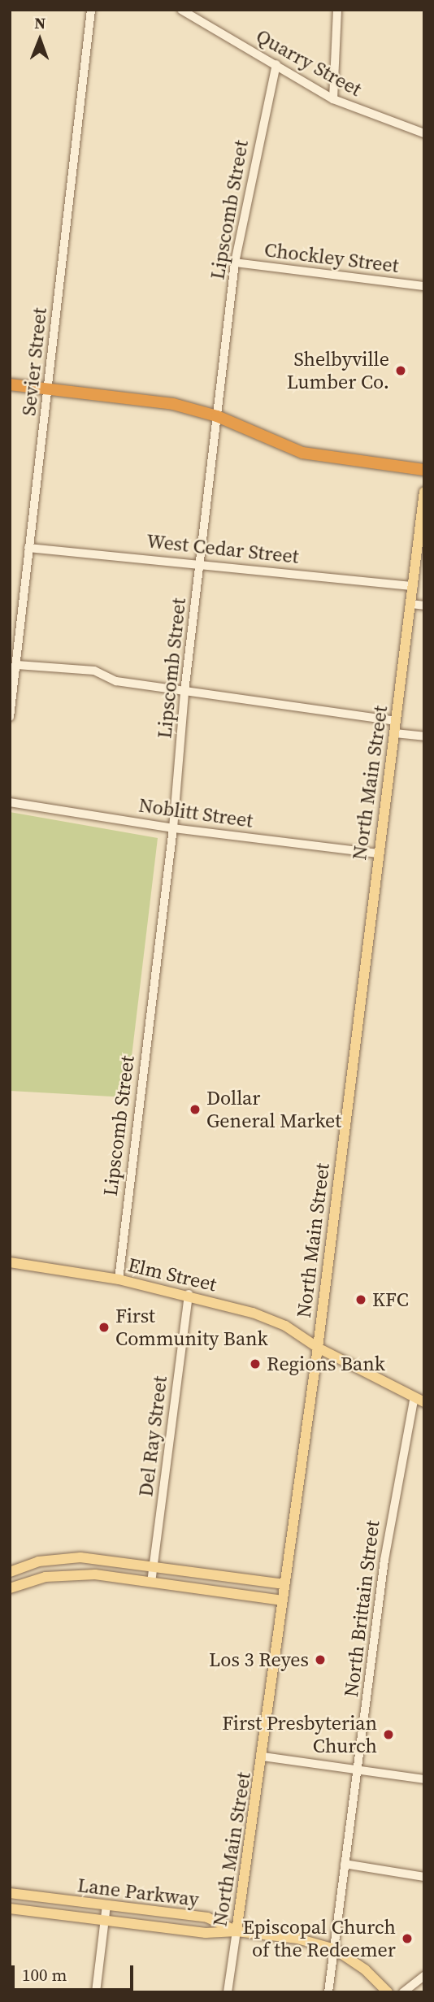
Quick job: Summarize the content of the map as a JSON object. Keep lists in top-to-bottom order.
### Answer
{
  "streets": {
    "main road": ["North Main Street", "Elm Street", "Lane Parkway"],
    "street": [
      "Quarry Street",
      "Lipscomb Street",
      "Chockley Street",
      "Sevier Street",
      "West Cedar Street",
      "Noblitt Street",
      "Del Ray Street",
      "North Brittain Street"
    ]
  },
  "crossings": [
    ["Quarry Street", "Lipscomb Street"],
    ["Lipscomb Street", "Chockley Street"],
    ["Lipscomb Street", "West Cedar Street"],
    ["Lipscomb Street", "Noblitt Street"],
    ["Lipscomb Street", "Elm Street"],
    ["Sevier Street", "West Cedar Street"],
    ["West Cedar Street", "North Main Street"],
    ["North Main Street", "Noblitt Street"],
    ["North Main Street", "Elm Street"],
    ["North Main Street", "Lane Parkway"],
    ["Elm Street", "Del Ray Street"],
    ["Elm Street", "North Brittain Street"]
  ],
  "places": [
    "Shelbyville Lumber Co.",
    "Dollar General Market",
    "KFC",
    "First Community Bank",
    "Regions Bank",
    "Los 3 Reyes",
    "First Presbyterian Church",
    "Episcopal Church of the Redeemer"
  ],
  "scale_bar": "100 m",
  "north": "top"
}
